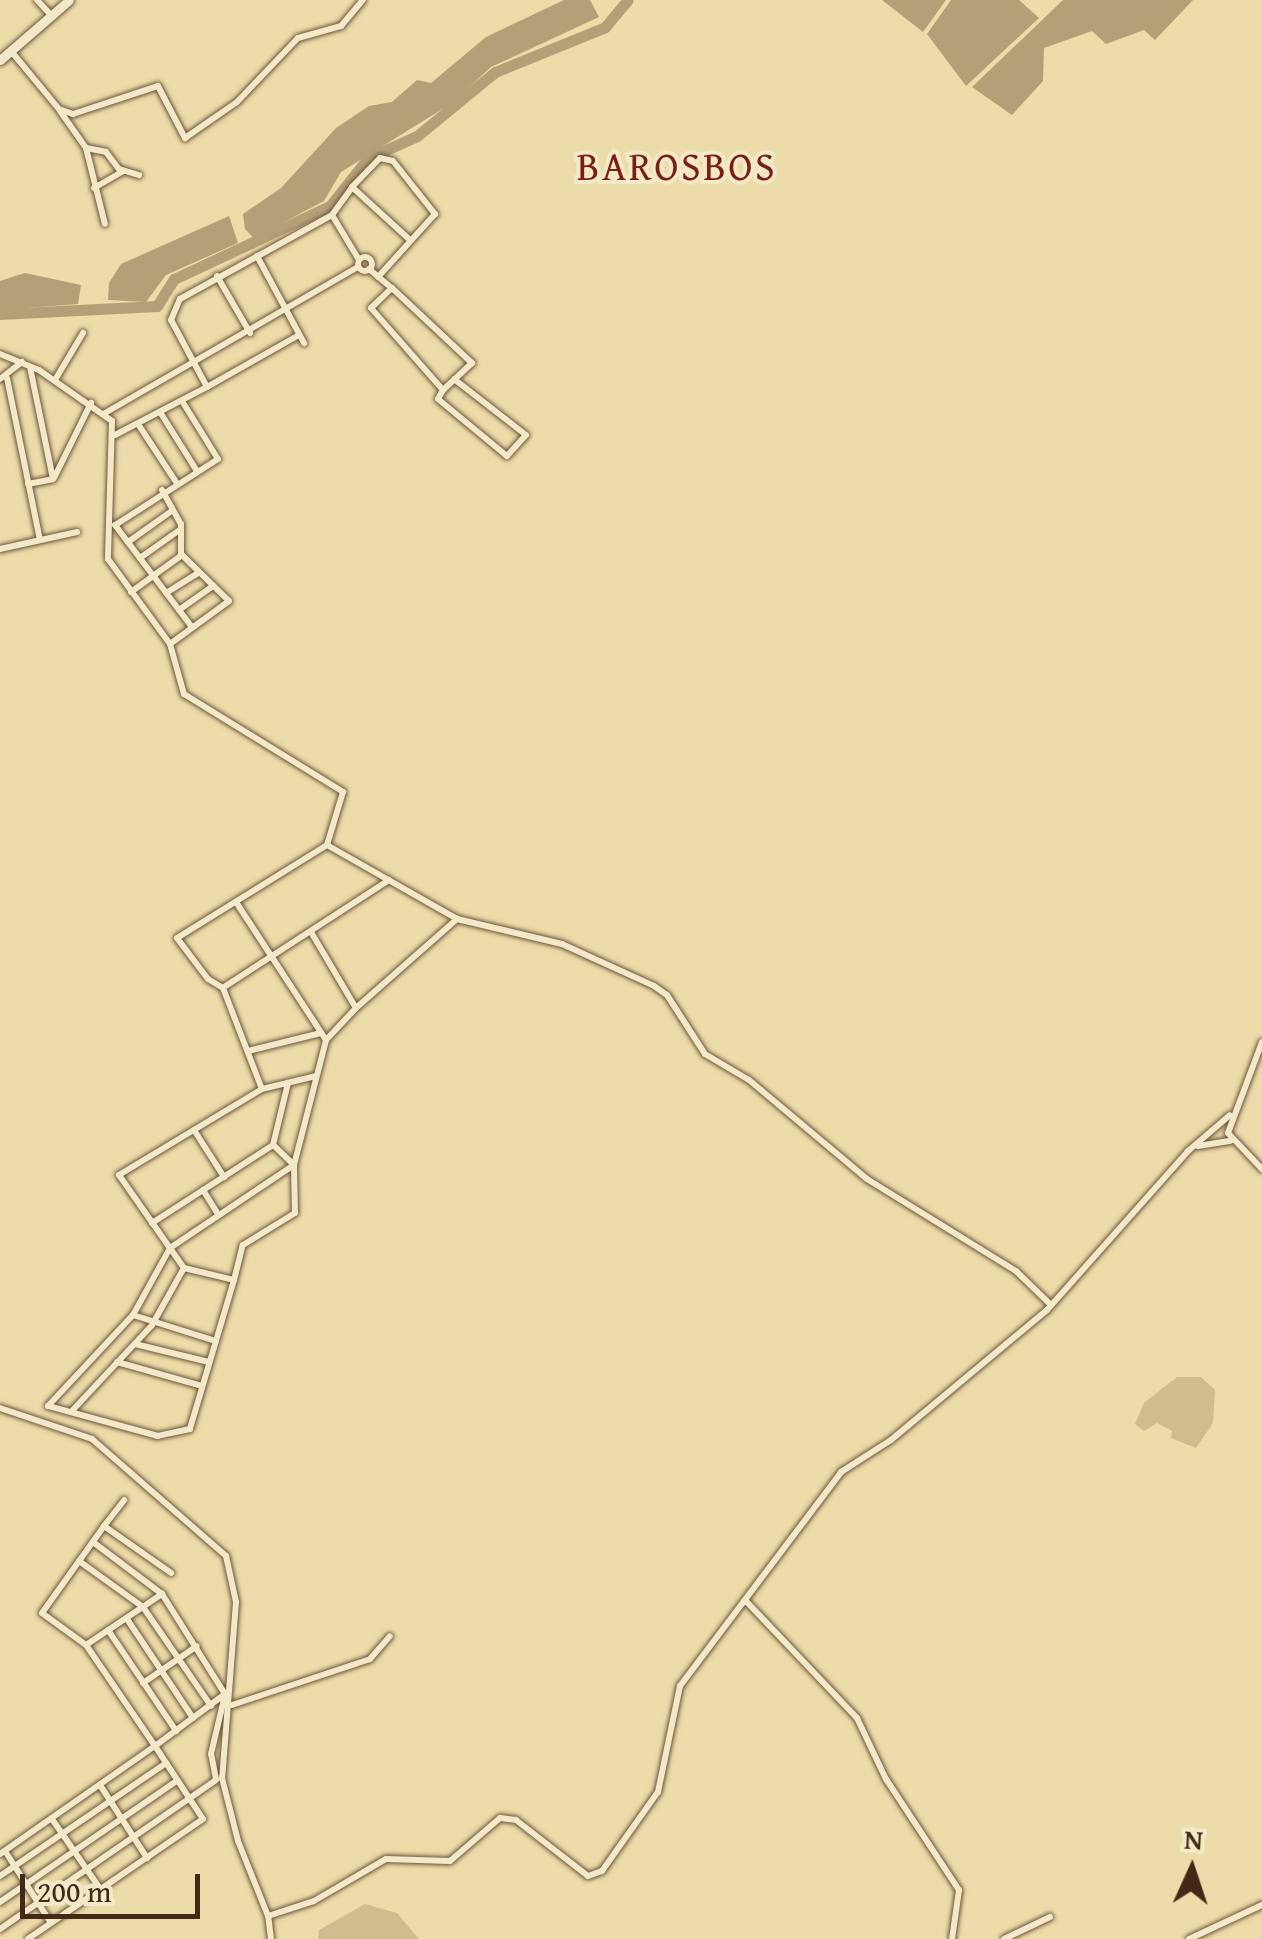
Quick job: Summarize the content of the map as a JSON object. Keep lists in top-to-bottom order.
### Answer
{
  "districts": ["BAROSBOS"],
  "scale_bar": "200 m",
  "north": "top"
}
